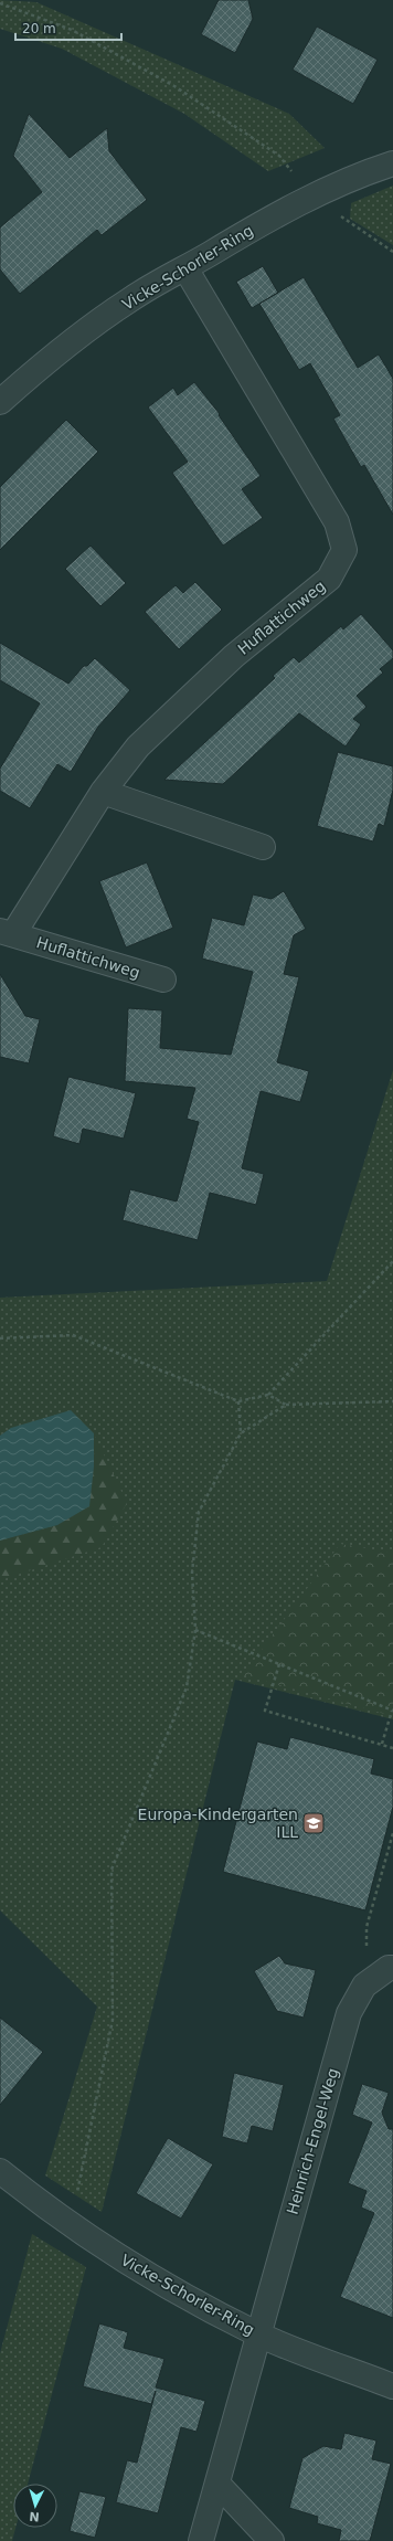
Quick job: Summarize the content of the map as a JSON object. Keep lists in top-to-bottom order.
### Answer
{
  "streets": {
    "street": ["Vicke-Schorler-Ring", "Huflattichweg", "Heinrich-Engel-Weg"]
  },
  "crossings": [
    ["Vicke-Schorler-Ring", "Huflattichweg"],
    ["Vicke-Schorler-Ring", "Heinrich-Engel-Weg"]
  ],
  "places": {
    "school or university": ["Europa-Kindergarten ILL"]
  },
  "scale_bar": "20 m",
  "north": "bottom"
}
